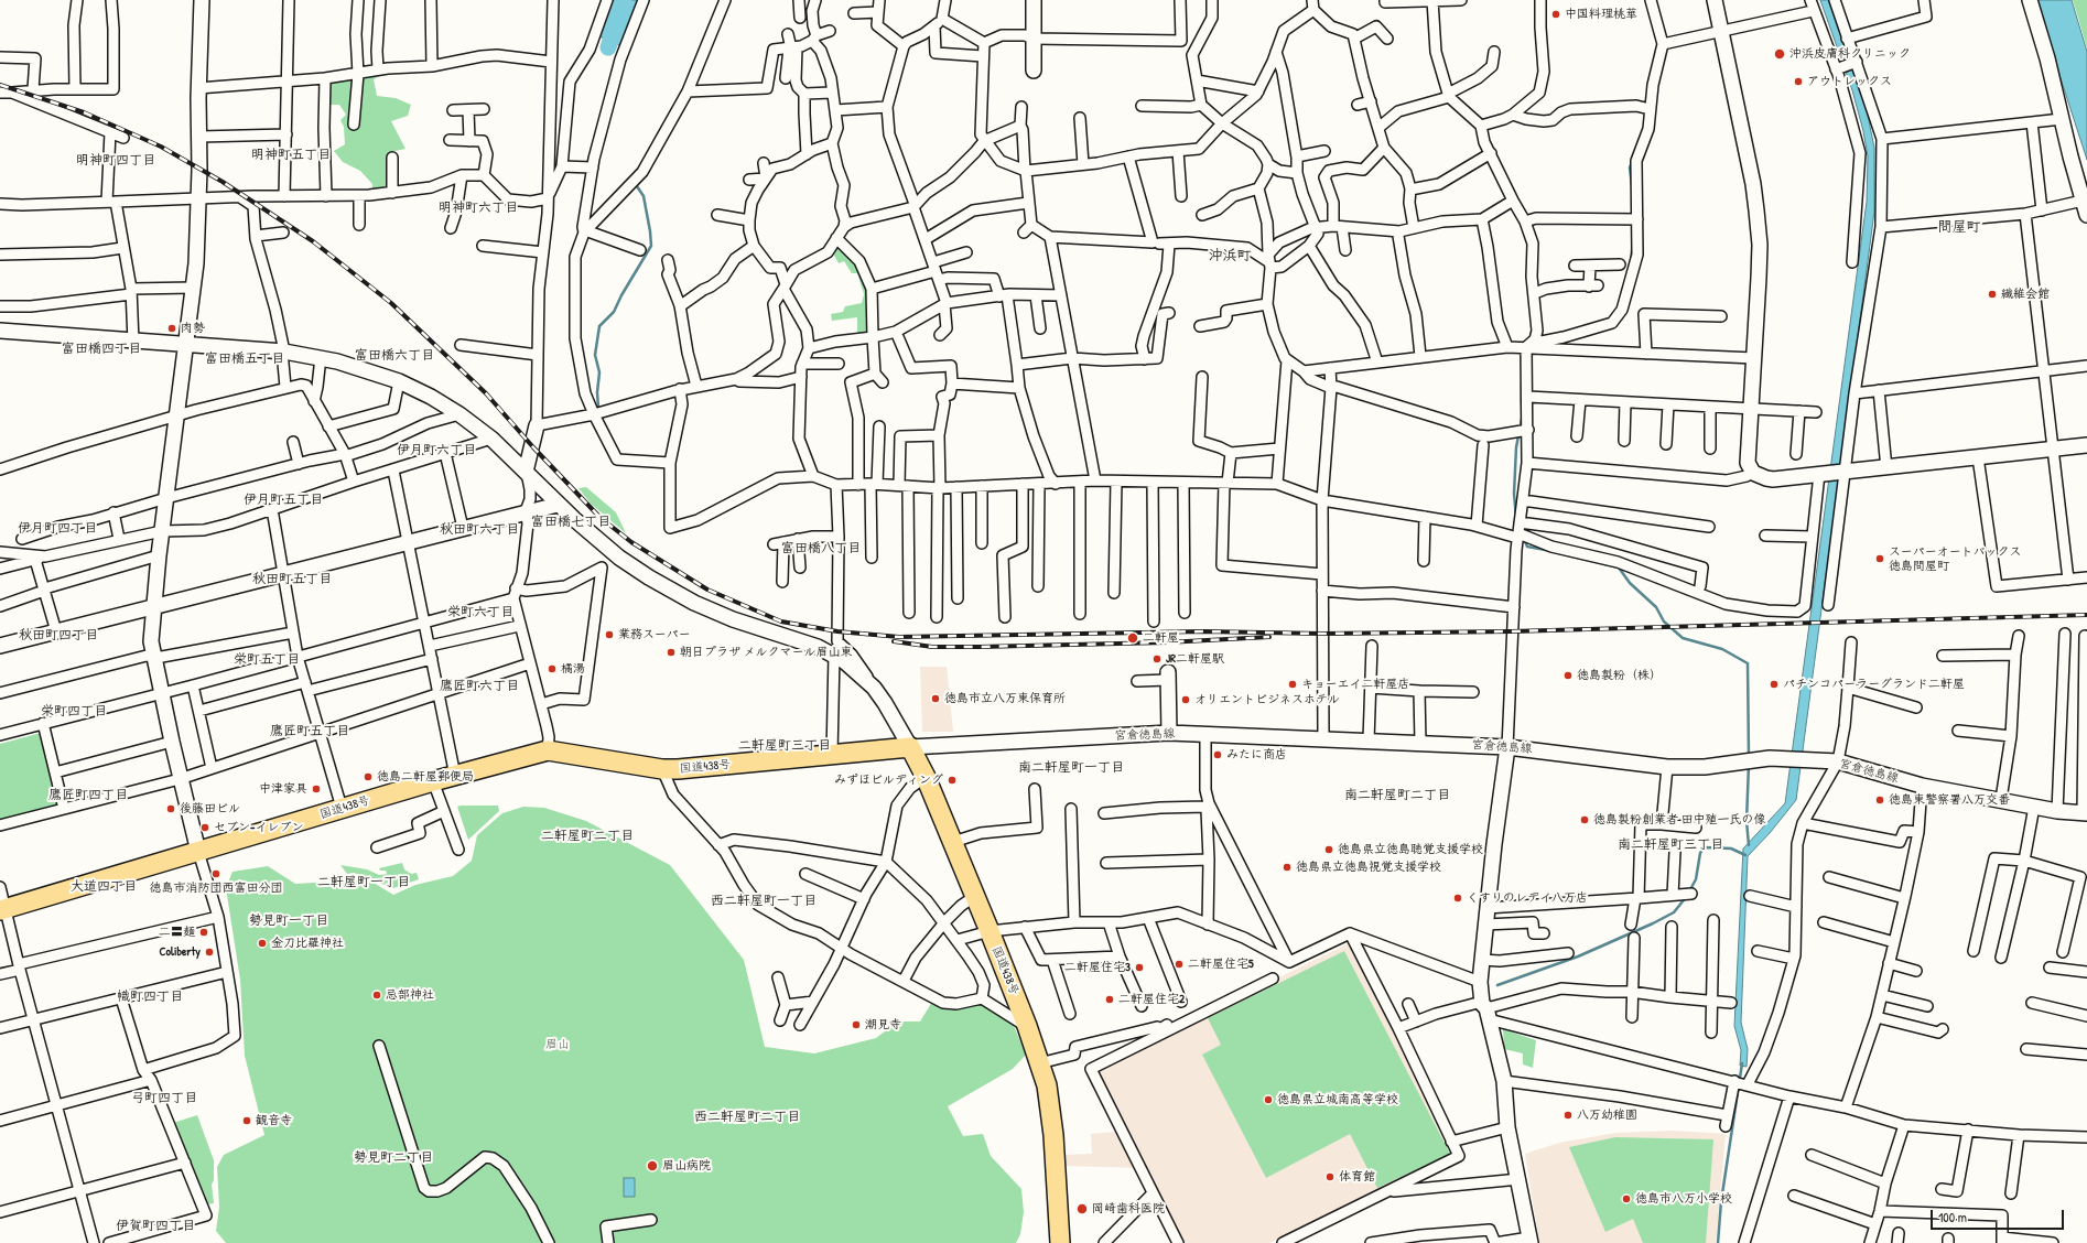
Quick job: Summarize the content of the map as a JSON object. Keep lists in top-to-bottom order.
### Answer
{
  "streets": {
    "highway": ["国道438号"],
    "street": ["宮倉徳島線"]
  },
  "crossings": [
    ["宮倉徳島線", "国道438号"]
  ],
  "districts": [
    "明神町五丁目",
    "明神町四丁目",
    "明神町六丁目",
    "問屋町",
    "沖浜町",
    "富田橋四丁目",
    "富田橋六丁目",
    "富田橋五丁目",
    "伊月町六丁目",
    "伊月町五丁目",
    "富田橋七丁目",
    "伊月町四丁目",
    "秋田町六丁目",
    "富田橋八丁目",
    "秋田町五丁目",
    "栄町六丁目",
    "秋田町四丁目",
    "栄町五丁目",
    "鷹匠町六丁目",
    "栄町四丁目",
    "鷹匠町五丁目",
    "二軒屋町三丁目",
    "南二軒屋町一丁目",
    "鷹匠町四丁目",
    "南二軒屋町二丁目",
    "二軒屋町二丁目",
    "南二軒屋町三丁目",
    "二軒屋町一丁目",
    "大道四丁目",
    "西二軒屋町一丁目",
    "勢見町一丁目",
    "幟町四丁目",
    "弓町四丁目",
    "西二軒屋町二丁目",
    "勢見町二丁目",
    "伊賀町四丁目"
  ],
  "parks": ["眉山"],
  "places": [
    "中国料理桃華",
    "沖浜皮膚科クリニック",
    "アウトレックス",
    "繊維会館",
    "肉勢",
    "スーパーオートバックス 徳島問屋町",
    "業務スーパー",
    "二軒屋",
    "朝日プラザ メルクマール眉山東",
    "JR二軒屋駅",
    "橘湯",
    "徳島製粉（株）",
    "キョーエイ二軒屋店",
    "パチンコパーラーグランド二軒屋",
    "徳島市立八万東保育所",
    "オリエントビジネスホテル",
    "みたに商店",
    "徳島二軒屋郵便局",
    "みずほビルディング",
    "中津家具",
    "徳島東警察署八万交番",
    "後藤田ビル",
    "徳島製粉創業者 田中殖一氏の像",
    "セブン-イレブン",
    "徳島県立徳島聴覚支援学校",
    "徳島県立徳島視覚支援学校",
    "徳島市消防団西富田分団",
    "くすりのレデイ八万店",
    "二〓麺",
    "金刀比羅神社",
    "Coliberty",
    "二軒屋住宅5",
    "二軒屋住宅3",
    "忌部神社",
    "二軒屋住宅2",
    "潮見寺",
    "徳島県立城南高等学校",
    "八万幼稚園",
    "観音寺",
    "眉山病院",
    "体育館",
    "徳島市八万小学校",
    "岡崎歯科医院"
  ],
  "scale_bar": "100 m"
}
